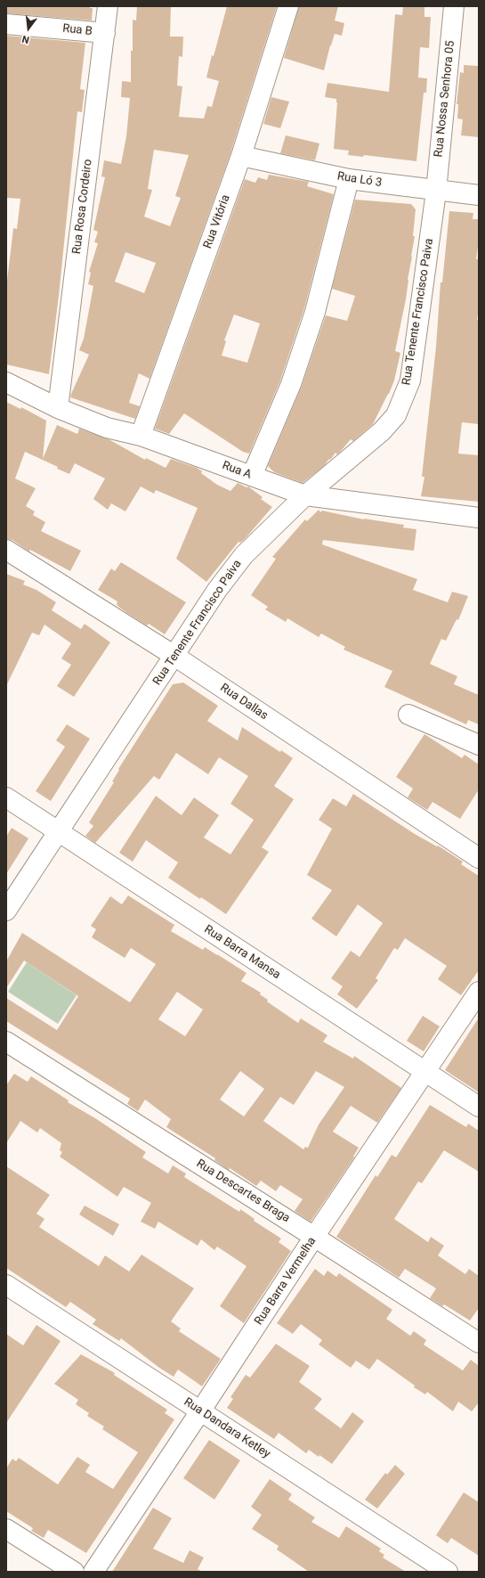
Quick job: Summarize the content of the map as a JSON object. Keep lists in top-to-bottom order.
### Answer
{
  "streets": {
    "street": [
      "Rua B",
      "Rua Nossa Senhora 05",
      "Rua Ló 3",
      "Rua Rosa Cordeiro",
      "Rua Vitória",
      "Rua Tenente Francisco Paiva",
      "Rua A",
      "Rua Dallas",
      "Rua Barra Mansa",
      "Rua Descartes Braga",
      "Rua Barra Vermelha",
      "Rua Dandara Ketley"
    ]
  },
  "crossings": [
    ["Rua B", "Rua Rosa Cordeiro"],
    ["Rua Nossa Senhora 05", "Rua Ló 3"],
    ["Rua Nossa Senhora 05", "Rua Tenente Francisco Paiva"],
    ["Rua Ló 3", "Rua Vitória"],
    ["Rua Ló 3", "Rua Tenente Francisco Paiva"],
    ["Rua Rosa Cordeiro", "Rua A"],
    ["Rua Vitória", "Rua A"],
    ["Rua Tenente Francisco Paiva", "Rua A"],
    ["Rua Tenente Francisco Paiva", "Rua Dallas"],
    ["Rua Tenente Francisco Paiva", "Rua Barra Mansa"],
    ["Rua Barra Mansa", "Rua Barra Vermelha"],
    ["Rua Descartes Braga", "Rua Barra Vermelha"],
    ["Rua Barra Vermelha", "Rua Dandara Ketley"]
  ],
  "north": "bottom"
}
